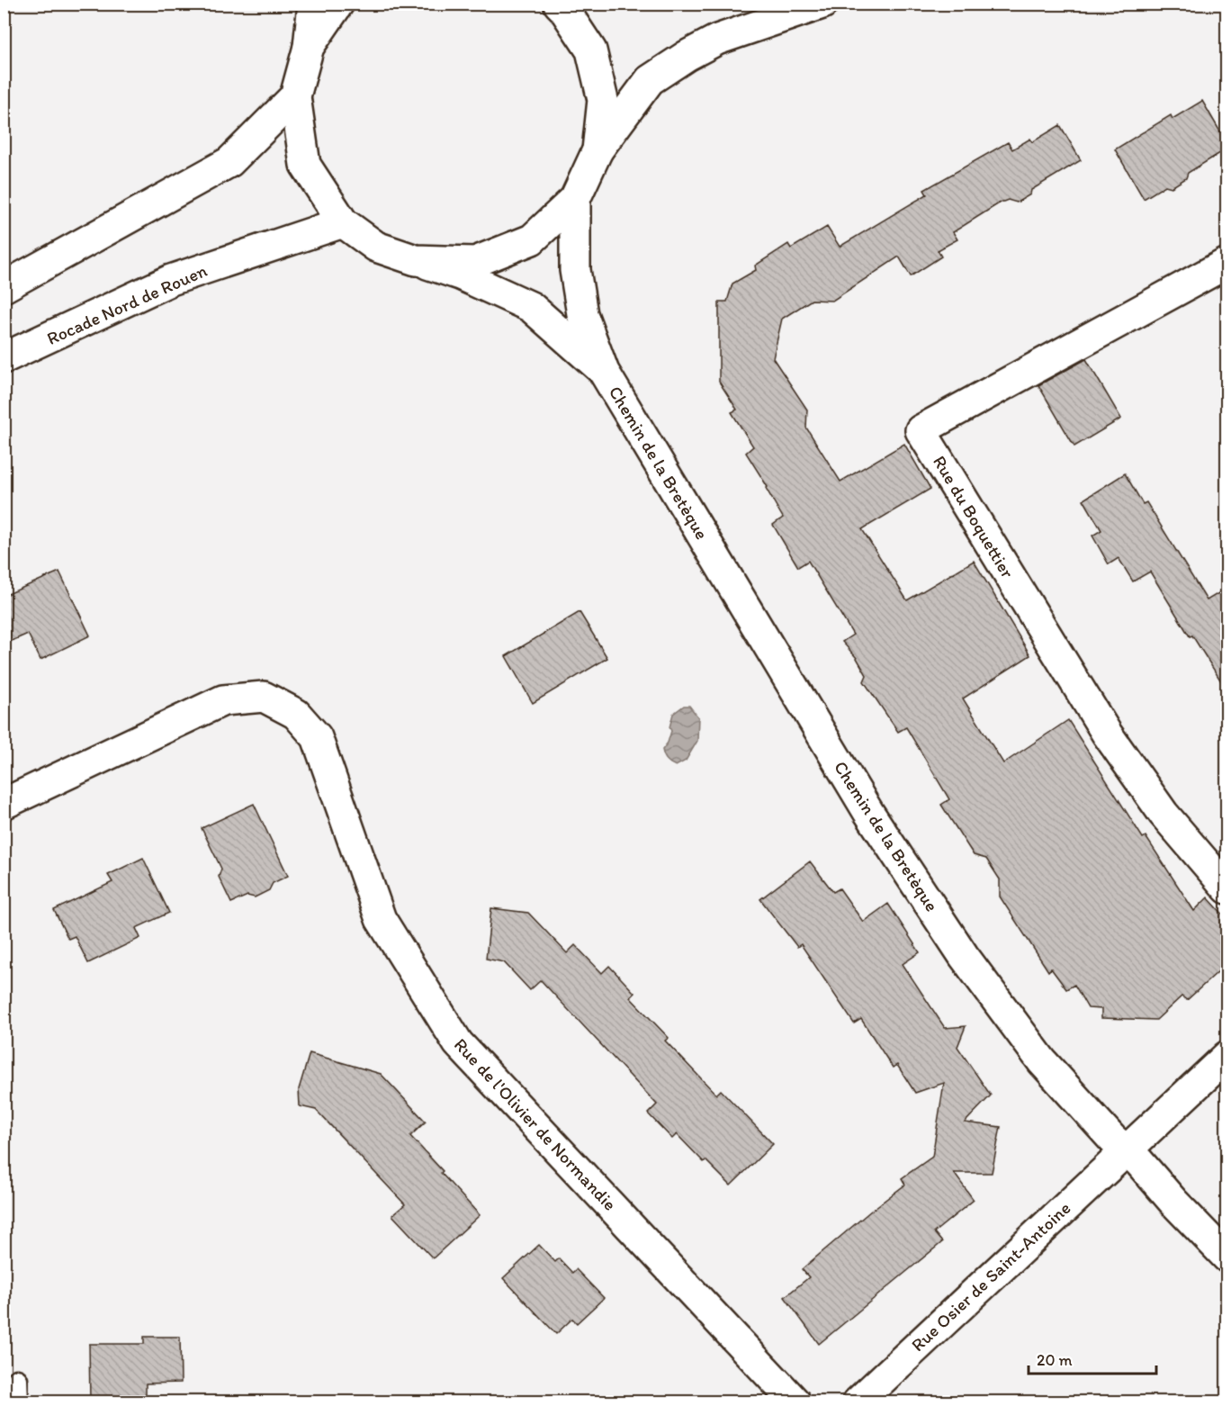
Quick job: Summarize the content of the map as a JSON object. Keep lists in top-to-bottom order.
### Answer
{
  "streets": {
    "main road": [
      "Rocade Nord de Rouen",
      "Chemin de la Bretèque",
      "Rue du Boquettier",
      "Rue de l'Olivier de Normandie",
      "Rue Osier de Saint-Antoine"
    ]
  },
  "crossings": [
    ["Rocade Nord de Rouen", "Chemin de la Bretèque"],
    ["Chemin de la Bretèque", "Rue Osier de Saint-Antoine"]
  ],
  "scale_bar": "20 m"
}
